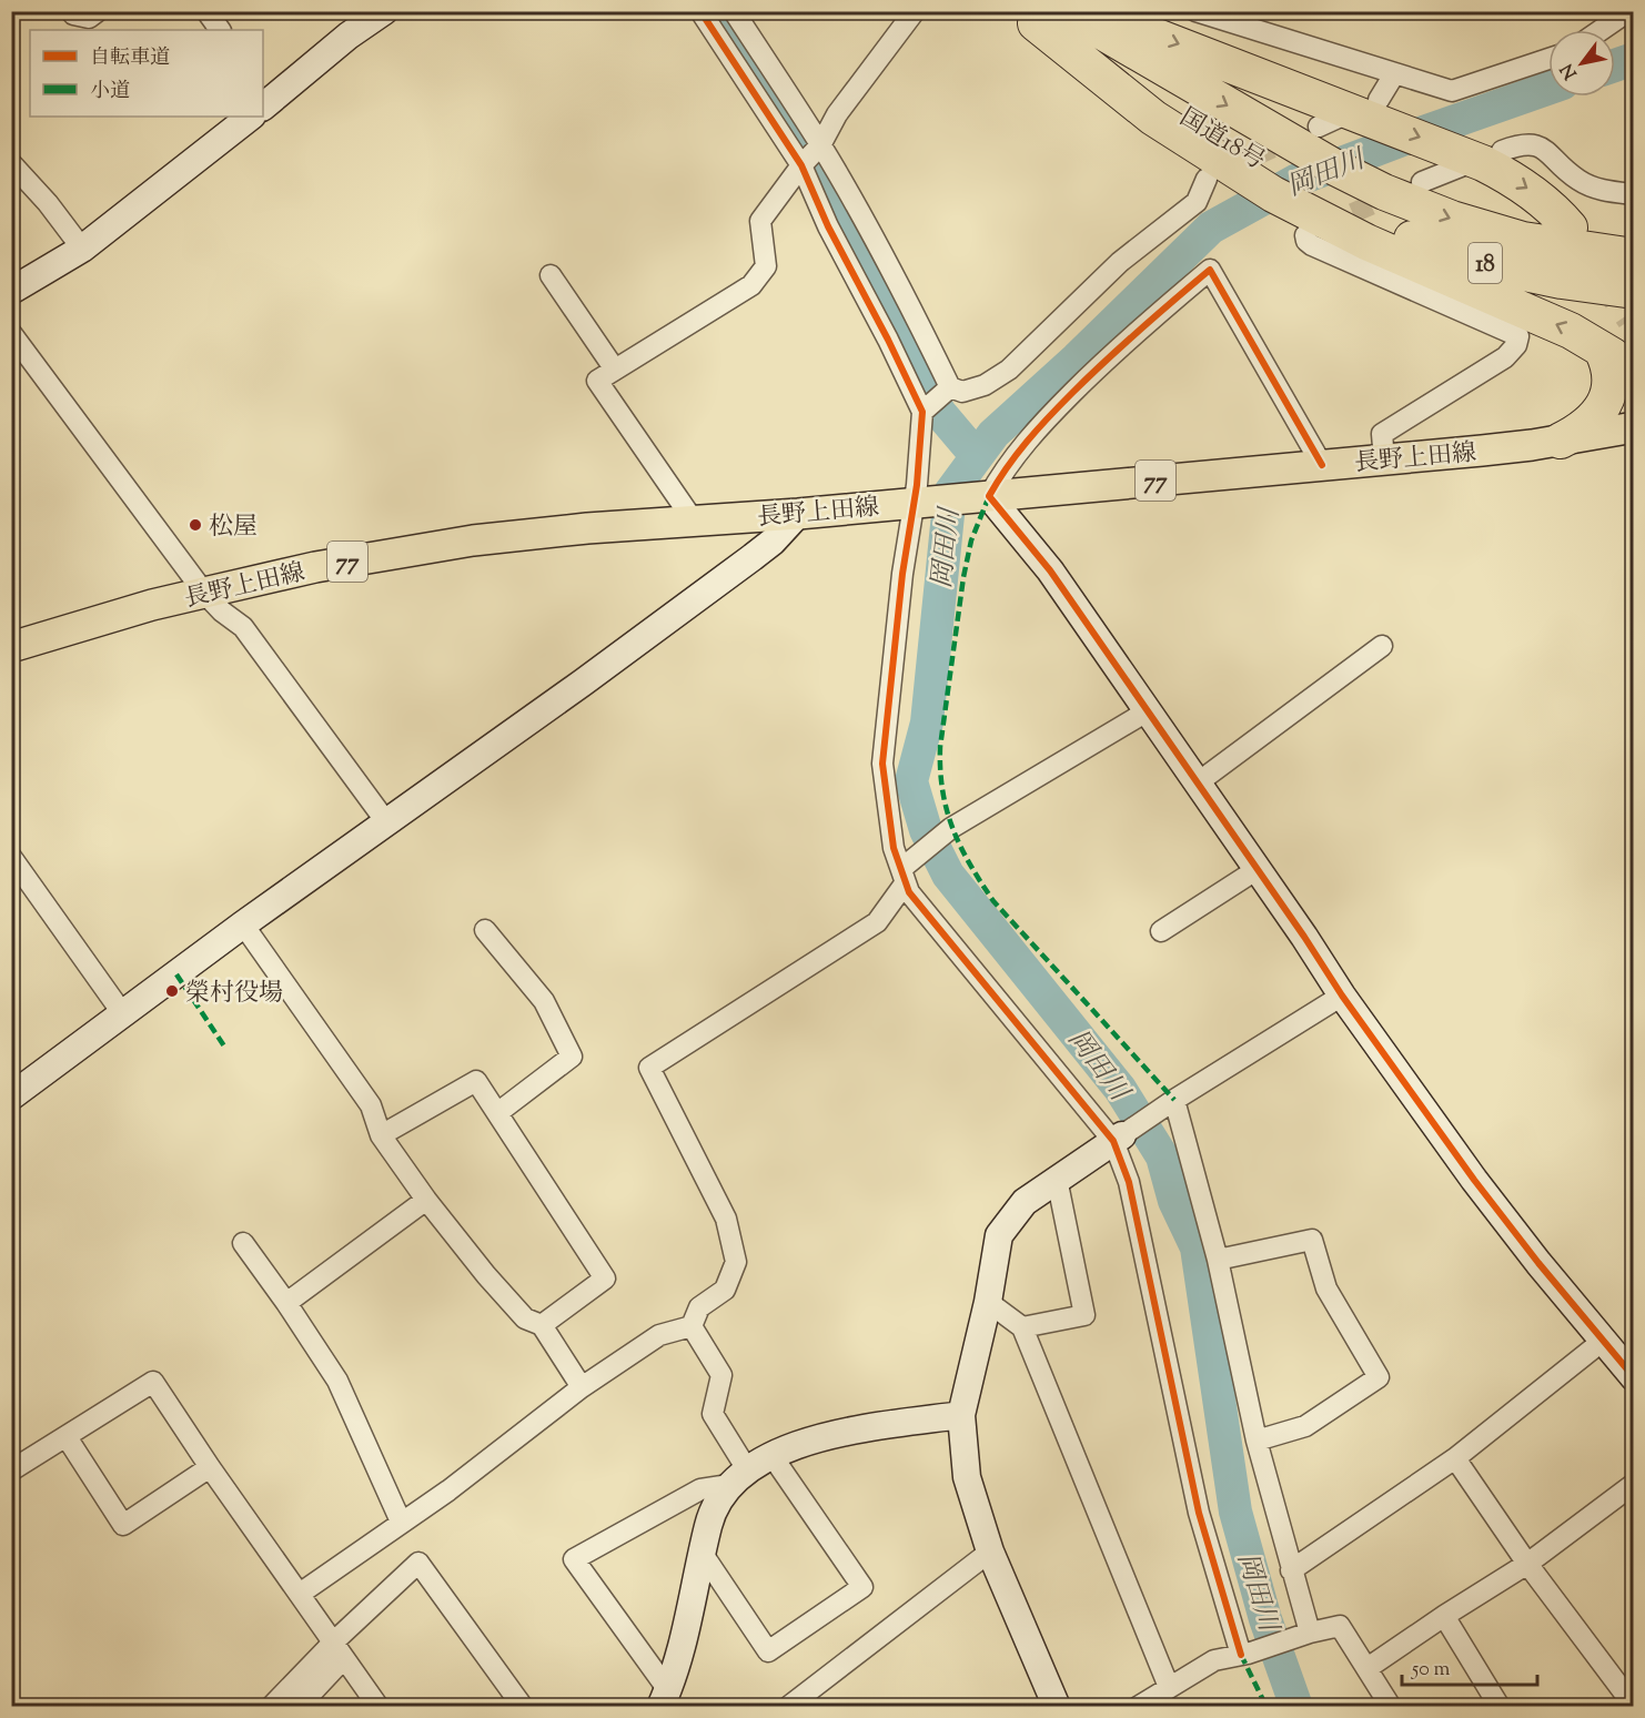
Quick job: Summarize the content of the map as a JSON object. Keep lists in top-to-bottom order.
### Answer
{
  "streets": {
    "highway": ["国道18号", "18"],
    "main road": ["長野上田線", "77"]
  },
  "water": ["岡田川"],
  "places": ["松屋", "榮村役場"],
  "legend": ["自転車道", "小道"],
  "scale_bar": "50 m",
  "north": "bottom left"
}
